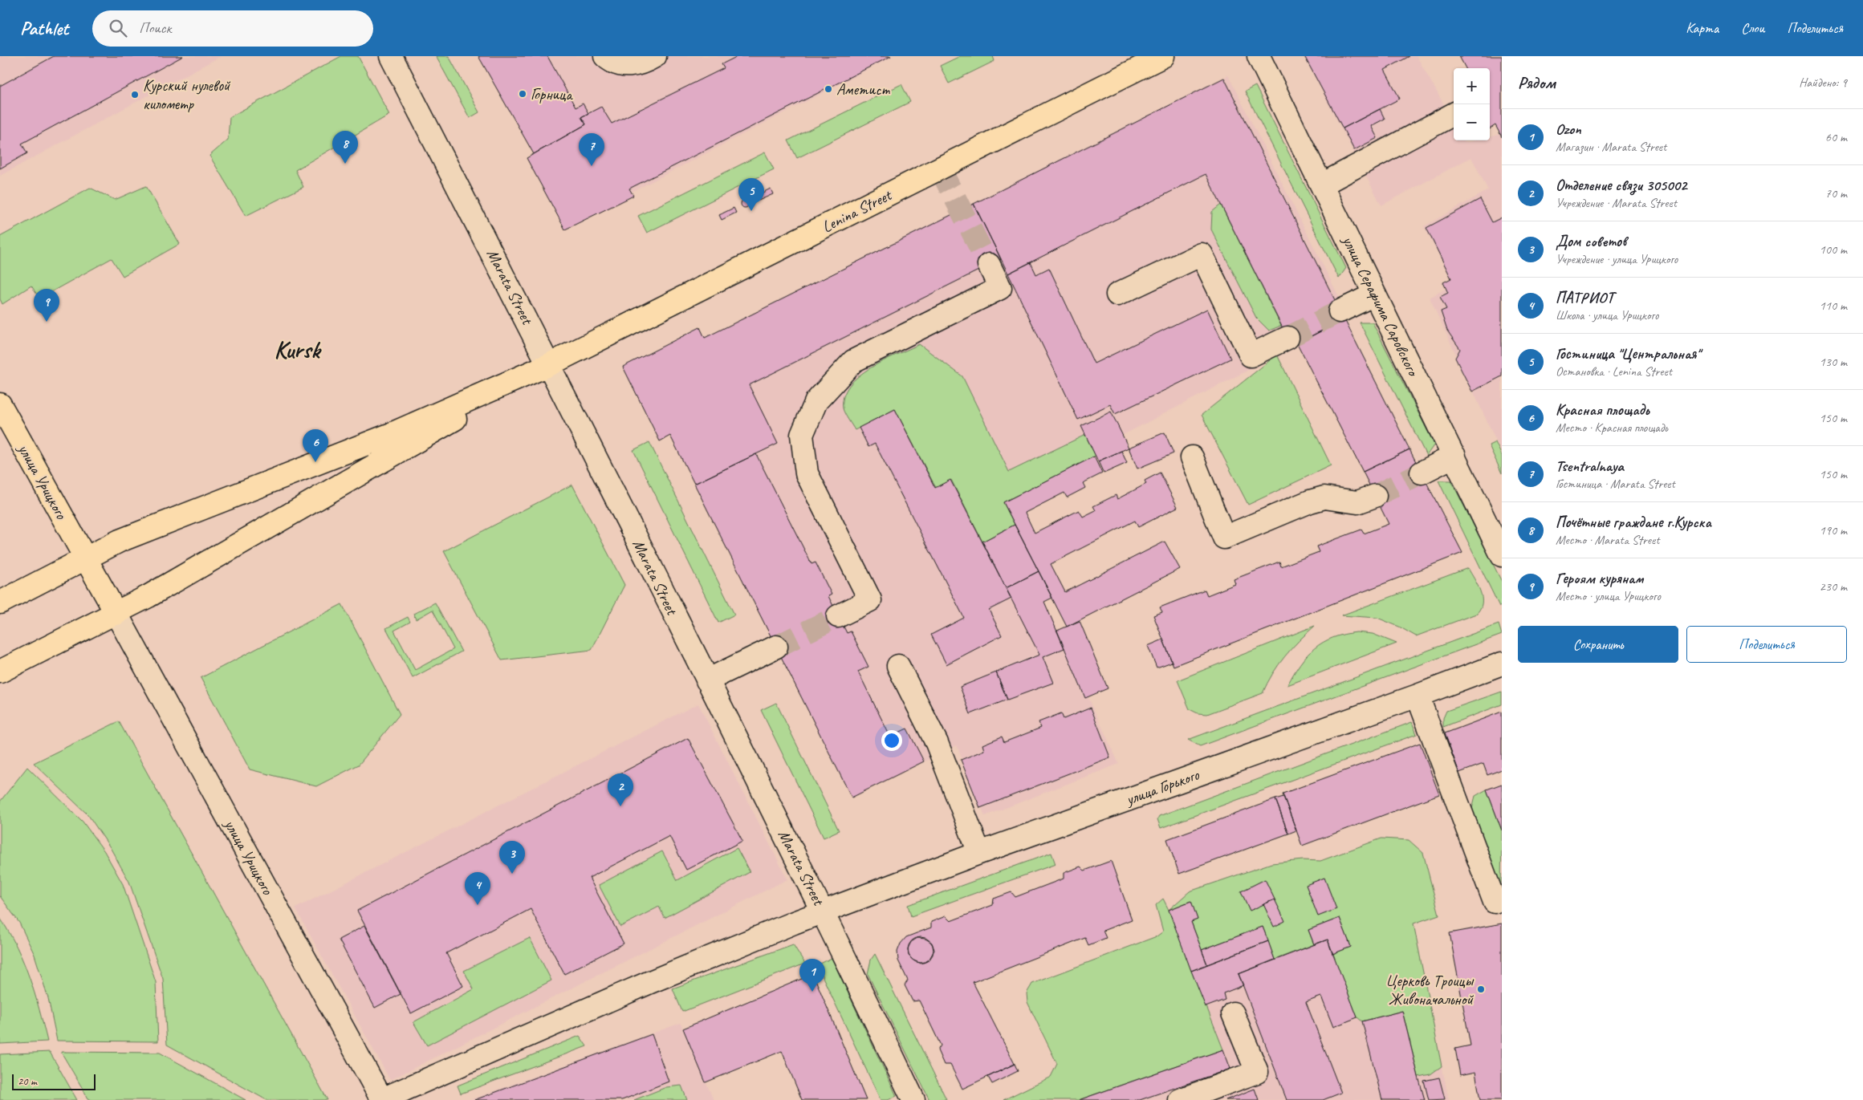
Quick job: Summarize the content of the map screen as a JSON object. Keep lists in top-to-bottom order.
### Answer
{
  "streets": {
    "main road": ["Lenina Street", "улица Урицкого"],
    "street": ["Marata Street", "улица Серафима Саровского", "улица Горького"]
  },
  "crossings": [
    ["Lenina Street", "Marata Street"],
    ["Marata Street", "улица Горького"],
    ["улица Урицкого", "улица Горького"]
  ],
  "districts": ["Kursk"],
  "places": [
    "Аметист",
    "Горница",
    "Курский нулевой километр",
    "Церковь Троицы Живоначальной"
  ],
  "scale_bar": "20 m",
  "page": {
    "header": "Pathlet",
    "search": "Поиск",
    "nav": ["Карта", "Слои", "Поделиться"],
    "heading": ["Рядом", "Найдено: 9"],
    "map_buttons": ["+", "−"],
    "list": [
      {
        "mark": "1",
        "name": "Ozon",
        "note": "Магазин · Marata Street",
        "value": "60 m"
      },
      {
        "mark": "2",
        "name": "Отделение связи 305002",
        "note": "Учреждение · Marata Street",
        "value": "70 m"
      },
      {
        "mark": "3",
        "name": "Дом советов",
        "note": "Учреждение · улица Урицкого",
        "value": "100 m"
      },
      {
        "mark": "4",
        "name": "ПАТРИОТ",
        "note": "Школа · улица Урицкого",
        "value": "110 m"
      },
      {
        "mark": "5",
        "name": "Гостиница \"Центральная\"",
        "note": "Остановка · Lenina Street",
        "value": "130 m"
      },
      {
        "mark": "6",
        "name": "Красная площадь",
        "note": "Место · Красная площадь",
        "value": "150 m"
      },
      {
        "mark": "7",
        "name": "Tsentralnaya",
        "note": "Гостиница · Marata Street",
        "value": "150 m"
      },
      {
        "mark": "8",
        "name": "Почётные граждане г.Курска",
        "note": "Место · Marata Street",
        "value": "190 m"
      },
      {
        "mark": "9",
        "name": "Героям курянам",
        "note": "Место · улица Урицкого",
        "value": "230 m"
      }
    ],
    "pins": [
      "8",
      "7",
      "5",
      "9",
      "6",
      "2",
      "3",
      "4",
      "1"
    ],
    "buttons": ["Сохранить", "Поделиться"],
    "scale": "20 m"
  }
}
